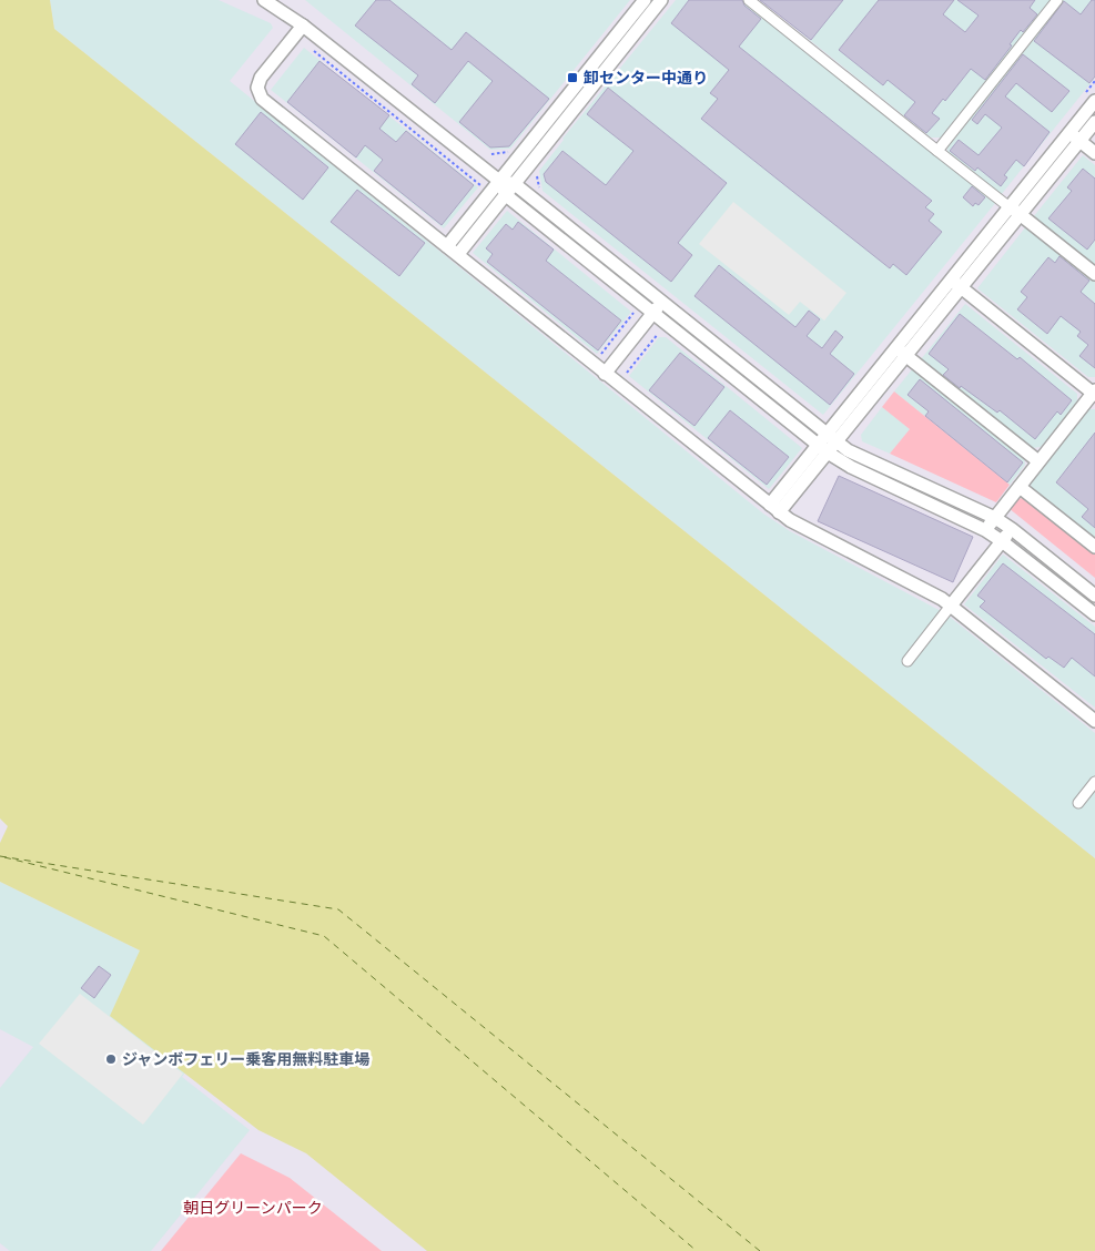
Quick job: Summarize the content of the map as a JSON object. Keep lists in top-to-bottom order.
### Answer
{
  "parks": ["朝日グリーンパーク"],
  "places": {
    "transit": ["卸センター中通り"],
    "other": ["ジャンボフェリー乗客用無料駐車場"]
  }
}
